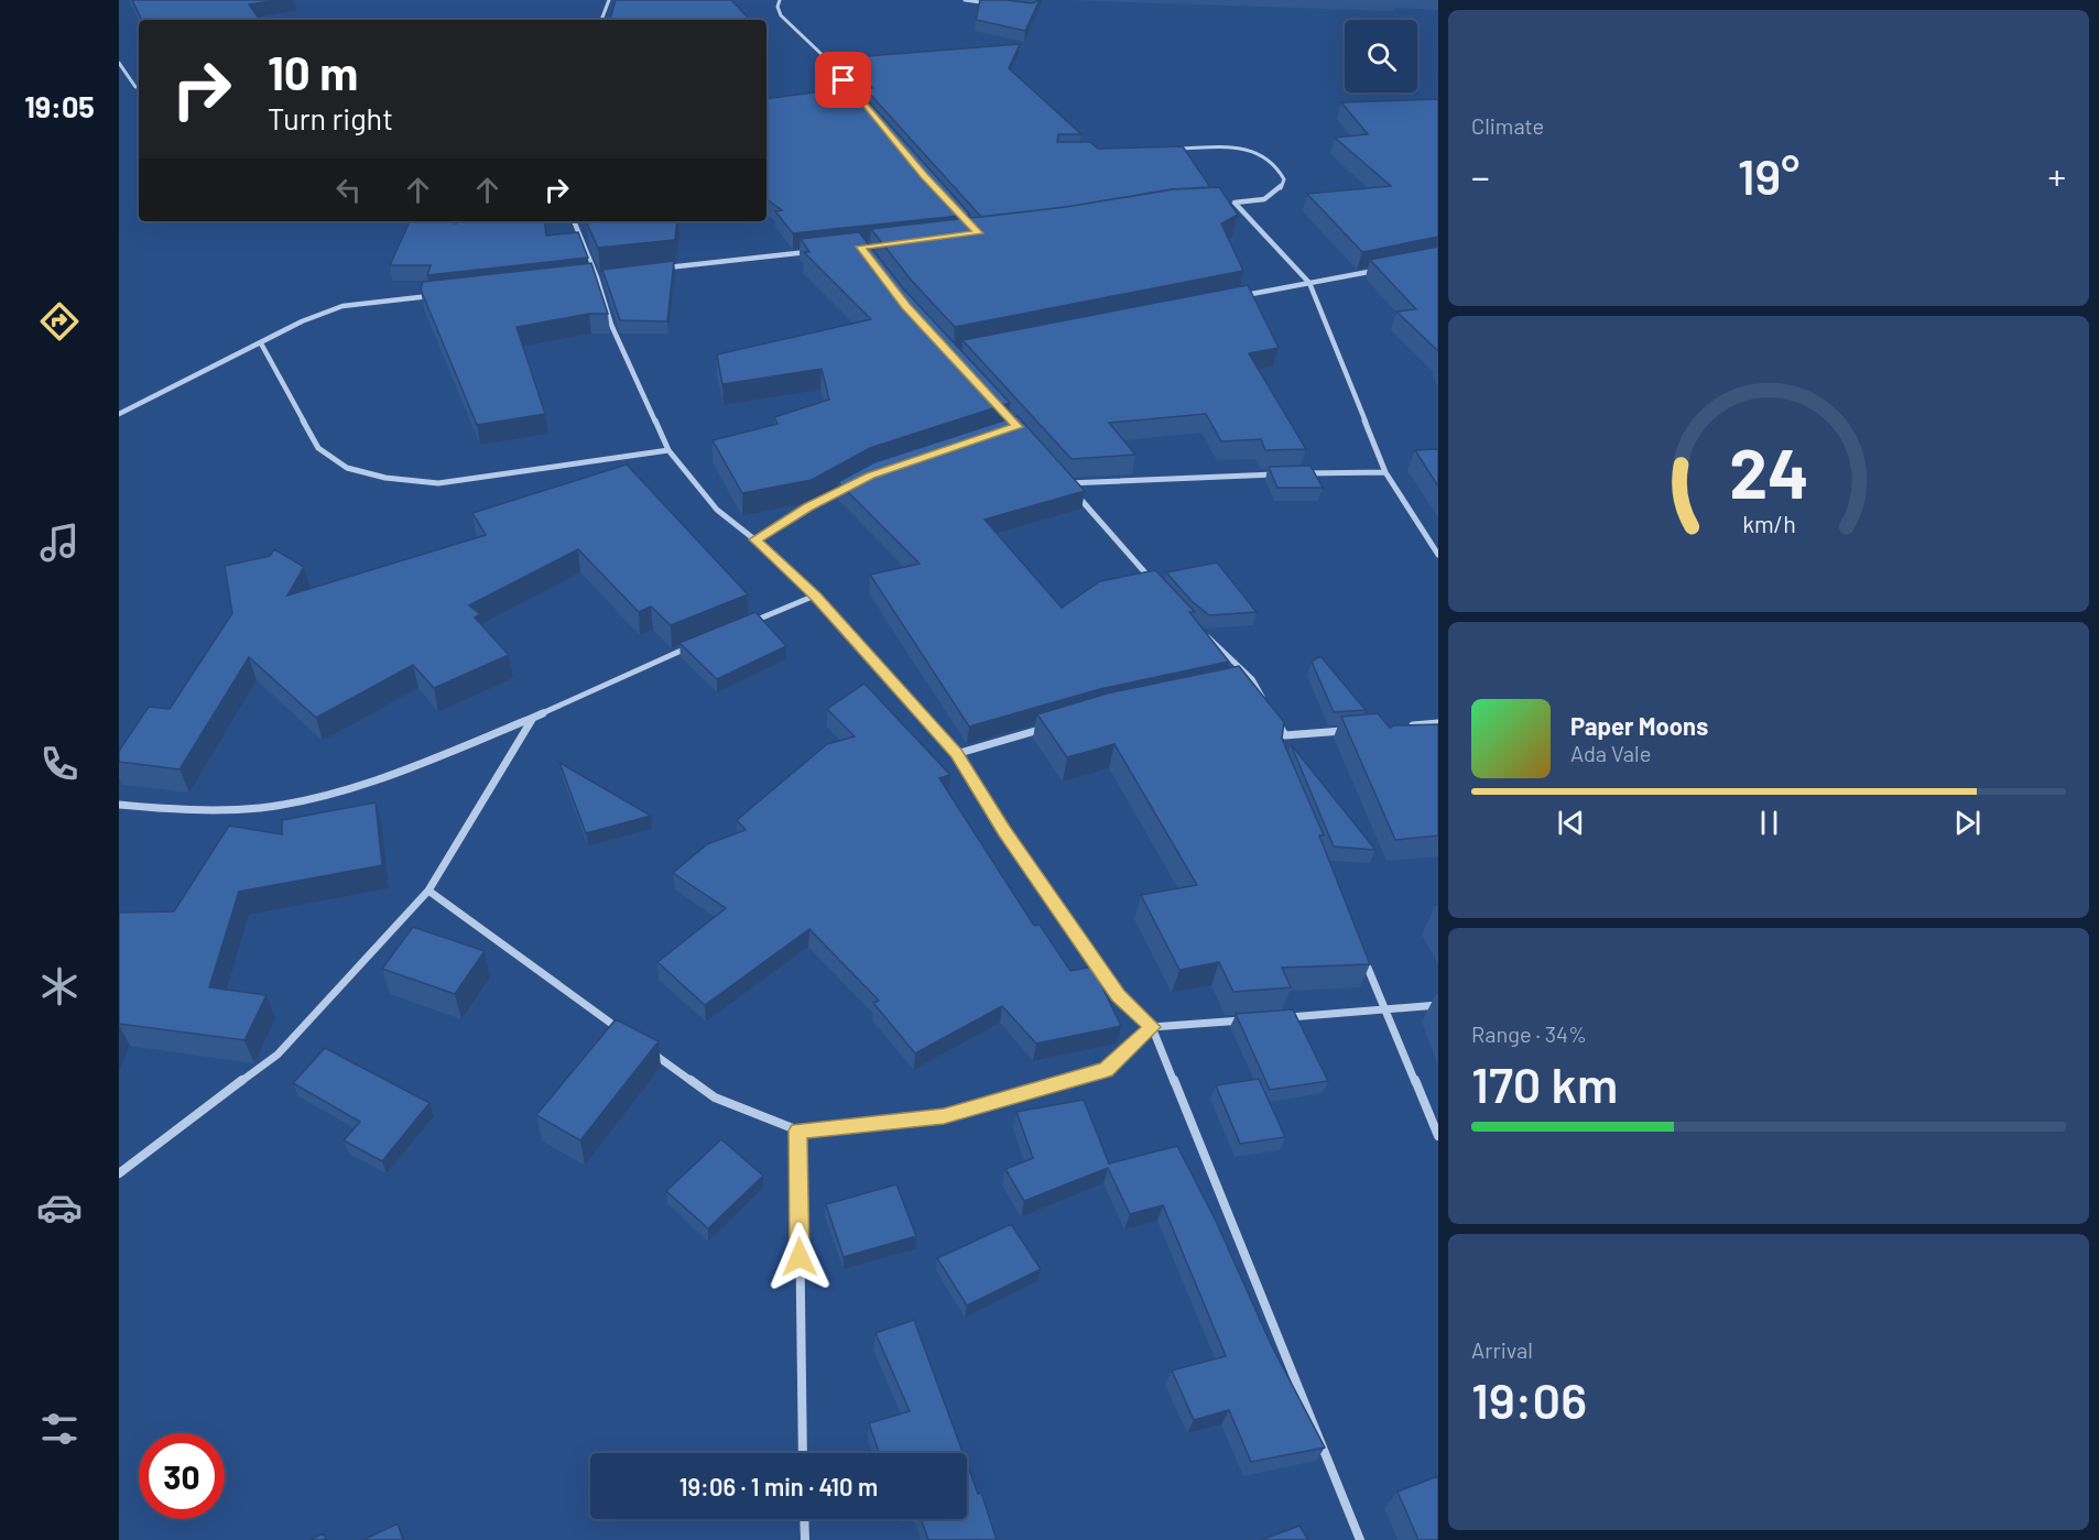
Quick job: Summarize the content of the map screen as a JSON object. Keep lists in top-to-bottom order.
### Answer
{
  "page": {
    "tabs": "19:05",
    "tile": [
      "Climate",
      ["Range · 34%", "170 km"],
      ["Arrival", "19:06"]
    ],
    "turn": ["10 m", "Turn right"],
    "heat": ["−", "19°", "+"],
    "song": ["Paper Moons", "Ada Vale"],
    "limit": "30",
    "trip": "19:06 · 1 min · 410 m",
    "gauge": ["24", "km/h"]
  }
}
